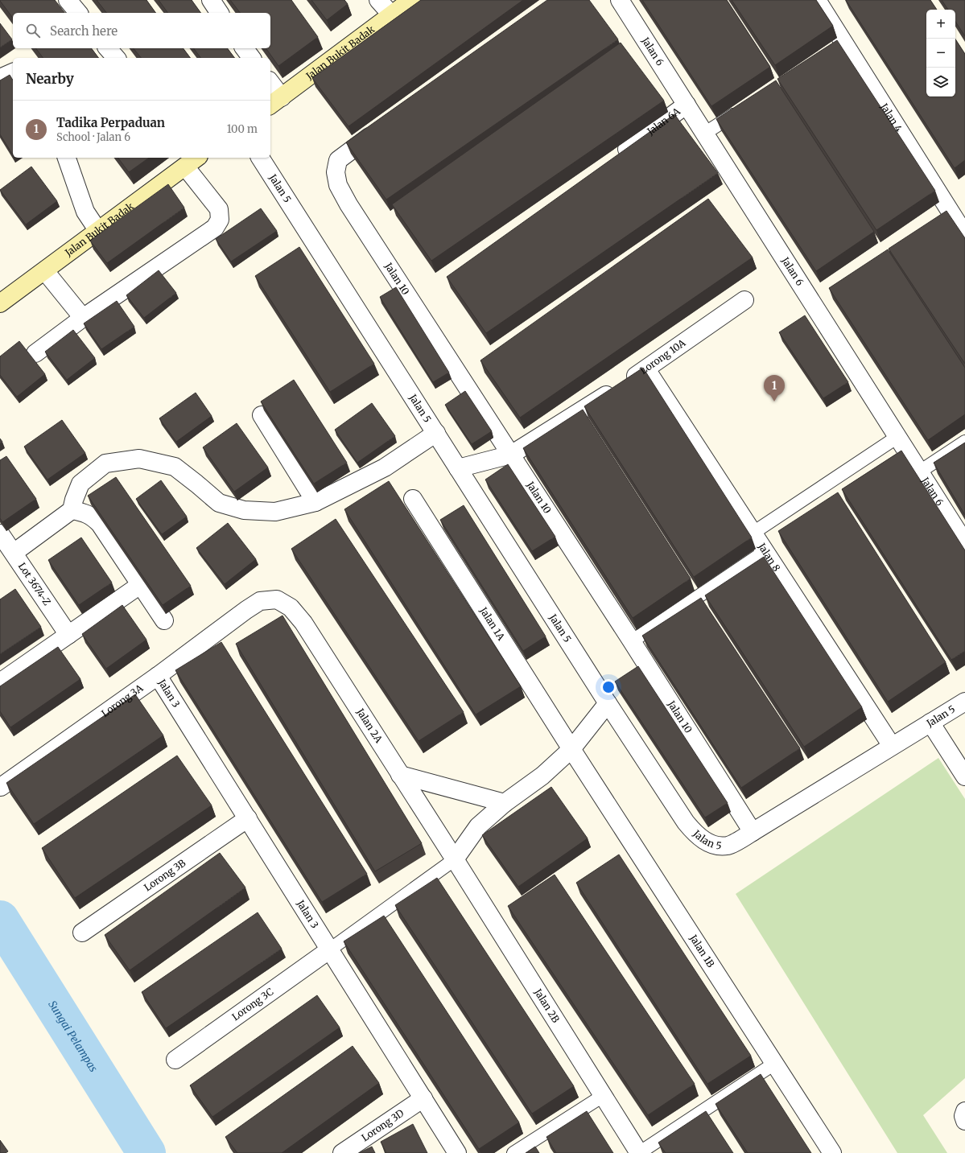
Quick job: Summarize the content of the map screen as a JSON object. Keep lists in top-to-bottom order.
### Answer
{
  "streets": {
    "main road": ["Jalan Bukit Badak"],
    "street": [
      "Jalan 6",
      "Jalan 4",
      "Jalan 6A",
      "Jalan 5",
      "Jalan 10",
      "Lorong 10A",
      "Jalan 8",
      "Lot 3674-Z",
      "Jalan 1A",
      "Jalan 3",
      "Lorong 3A",
      "Jalan 2A",
      "Lorong 3B",
      "Jalan 1B",
      "Lorong 3C",
      "Jalan 2B",
      "Lorong 3D"
    ]
  },
  "crossings": [
    ["Jalan 6", "Jalan 6A"],
    ["Jalan 5", "Jalan 10"],
    ["Jalan 5", "Lorong 10A"],
    ["Jalan 5", "Jalan 8"],
    ["Jalan 10", "Lorong 10A"],
    ["Lorong 10A", "Jalan 8"],
    ["Jalan 1A", "Jalan 1B"],
    ["Jalan 3", "Lorong 3A"],
    ["Jalan 3", "Lorong 3B"],
    ["Jalan 3", "Lorong 3C"],
    ["Jalan 3", "Lorong 3D"],
    ["Lorong 3A", "Jalan 2A"],
    ["Jalan 2A", "Jalan 2B"]
  ],
  "water": ["Sungai Pelampas"],
  "page": {
    "map_buttons": ["+", "−"],
    "search": "Search here",
    "heading": "Nearby",
    "list": [
      {
        "mark": "1",
        "name": "Tadika Perpaduan",
        "note": "School · Jalan 6",
        "value": "100 m"
      }
    ],
    "pins": "1"
  }
}
